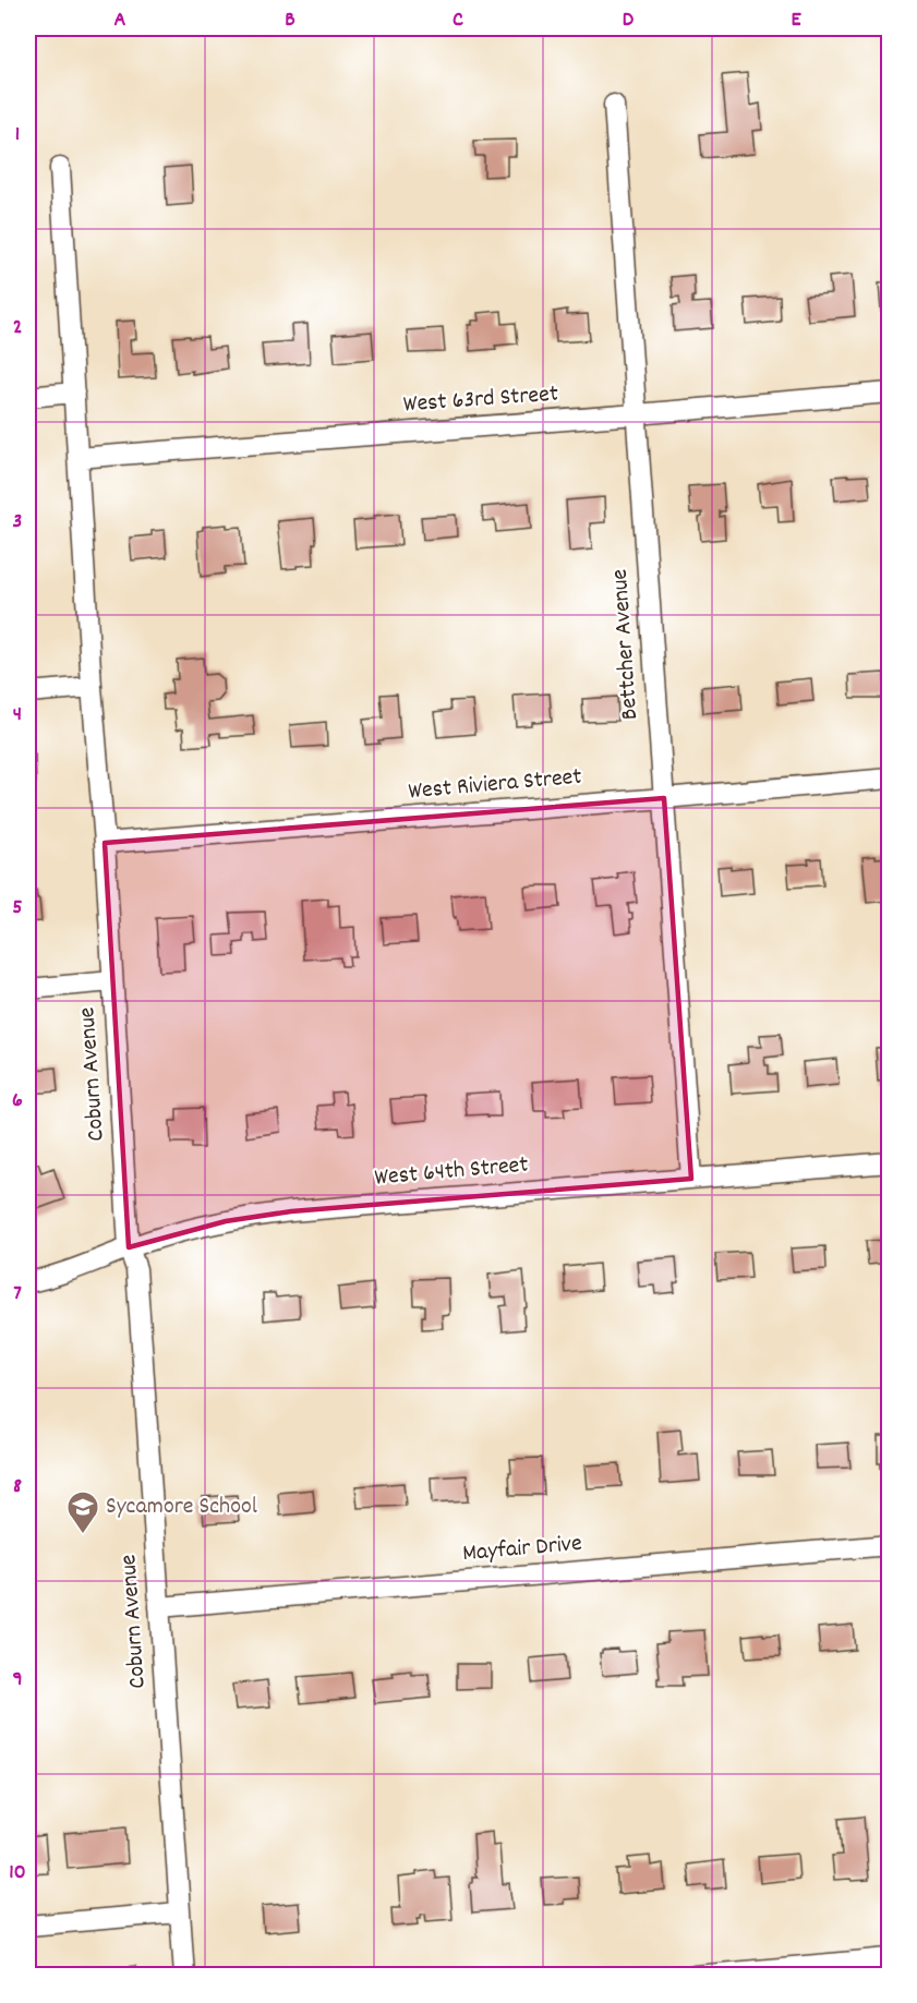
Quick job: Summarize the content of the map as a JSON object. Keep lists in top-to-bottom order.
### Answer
{
  "streets": {
    "street": [
      "West 63rd Street",
      "Bettcher Avenue",
      "West Riviera Street",
      "Coburn Avenue",
      "West 64th Street",
      "Mayfair Drive"
    ]
  },
  "crossings": [
    ["West 63rd Street", "Bettcher Avenue"],
    ["West 63rd Street", "Coburn Avenue"],
    ["Bettcher Avenue", "West Riviera Street"],
    ["Bettcher Avenue", "West 64th Street"],
    ["West Riviera Street", "Coburn Avenue"],
    ["Coburn Avenue", "West 64th Street"],
    ["Coburn Avenue", "Mayfair Drive"]
  ],
  "places": {
    "school or university": ["Sycamore School"]
  },
  "grid": {
    "columns": [
      "A",
      "B",
      "C",
      "D",
      "E"
    ],
    "rows": [
      "1",
      "2",
      "3",
      "4",
      "5",
      "6",
      "7",
      "8",
      "9",
      "10"
    ]
  }
}
